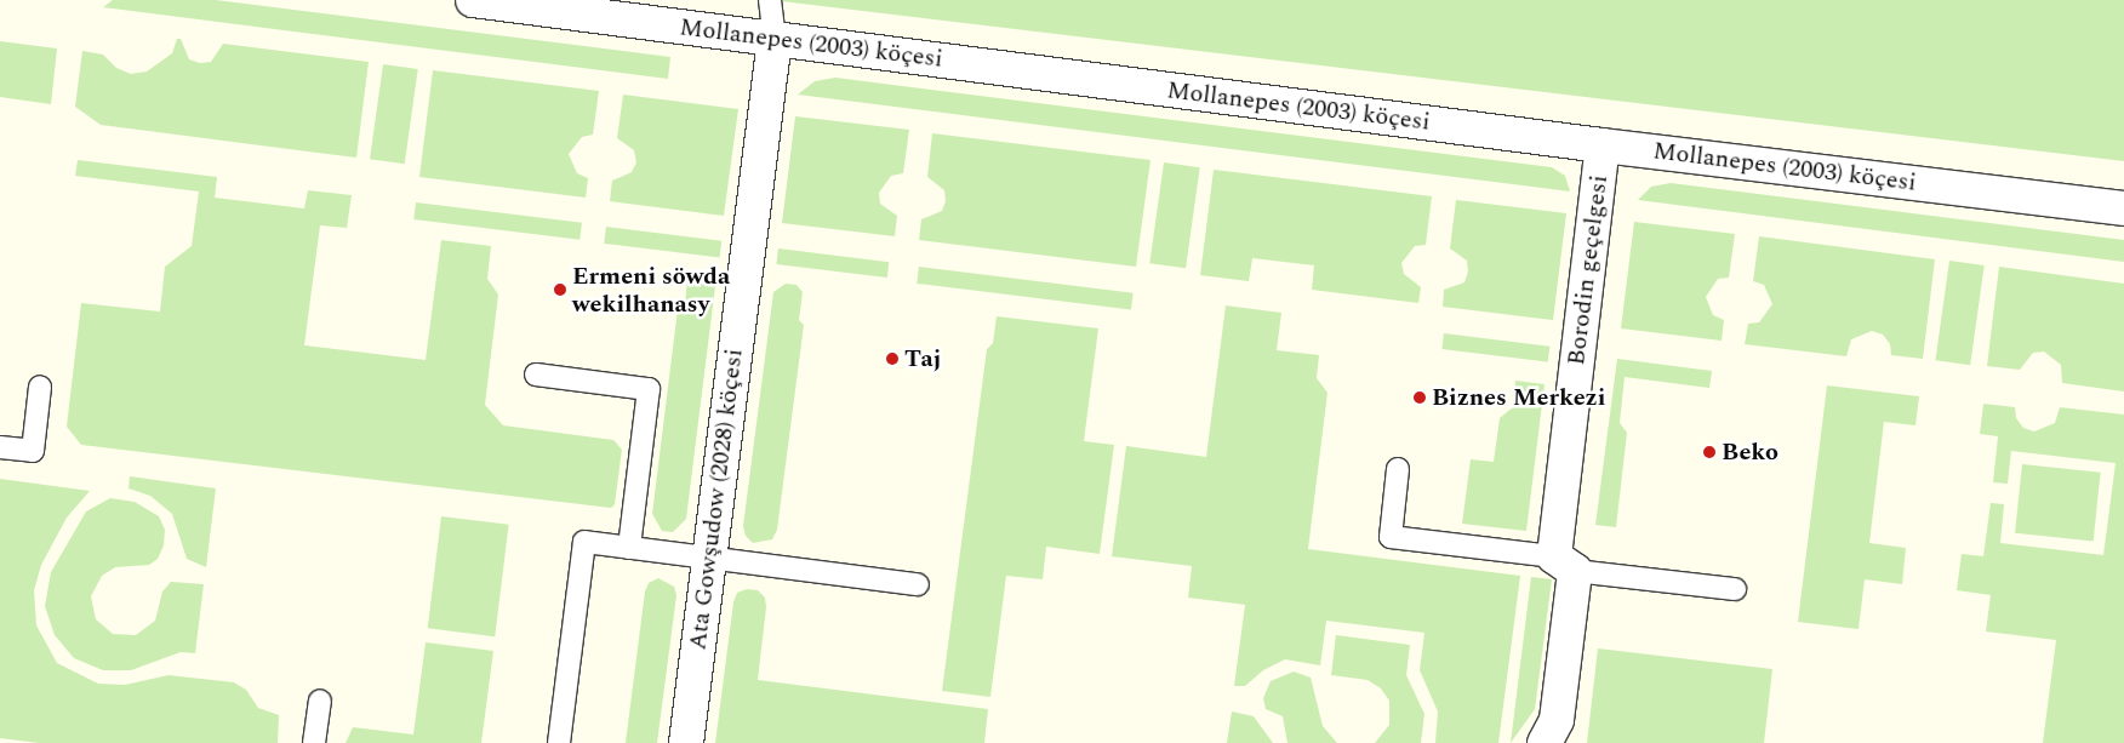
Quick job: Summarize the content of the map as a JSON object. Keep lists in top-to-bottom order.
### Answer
{
  "streets": {
    "street": ["Mollanepes (2003) köçesi", "Borodin geçelgesi", "Ata Gowşudow (2028) köçesi"]
  },
  "crossings": [
    ["Mollanepes (2003) köçesi", "Borodin geçelgesi"],
    ["Mollanepes (2003) köçesi", "Ata Gowşudow (2028) köçesi"]
  ],
  "places": [
    "Ermeni söwda wekilhanasy",
    "Taj",
    "Biznes Merkezi",
    "Beko"
  ]
}
